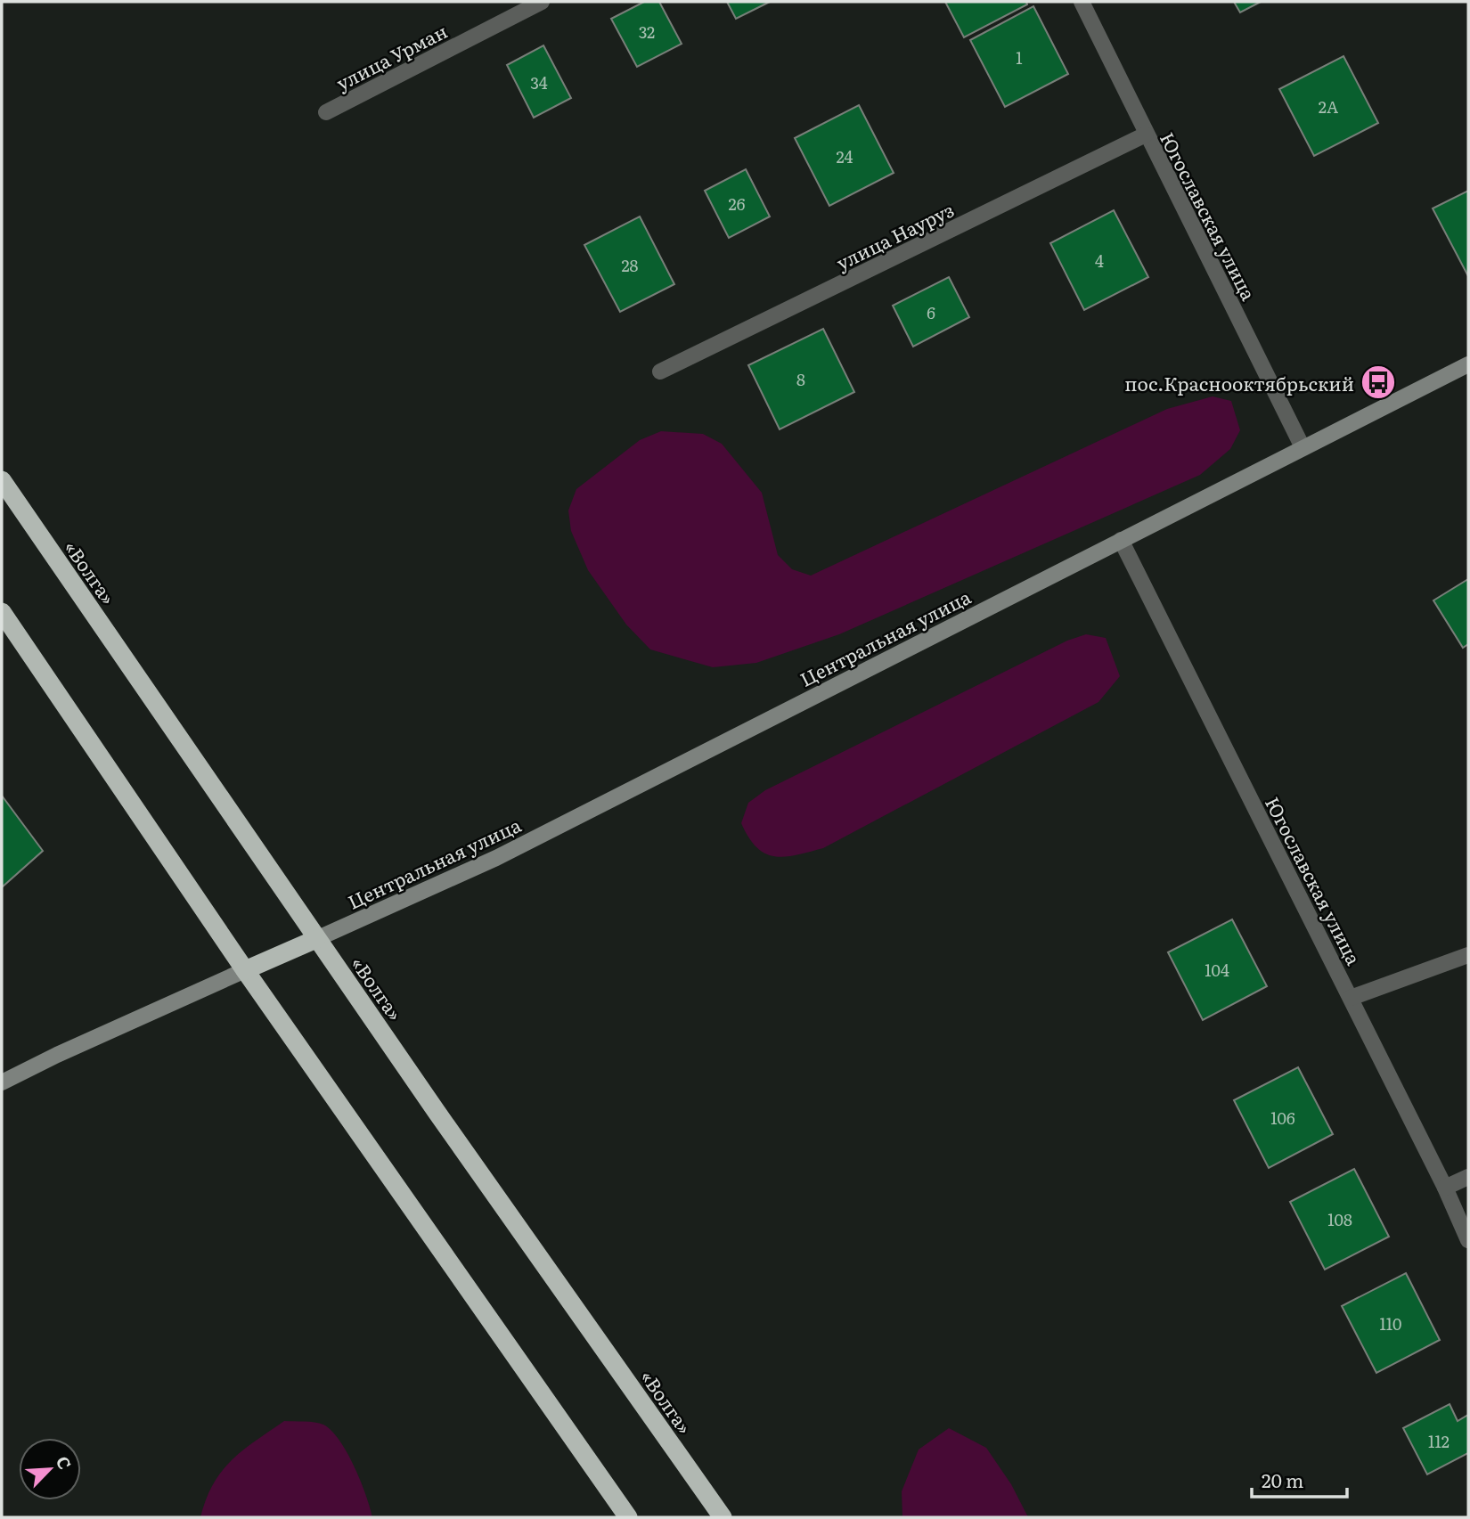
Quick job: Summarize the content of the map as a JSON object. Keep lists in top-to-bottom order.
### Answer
{
  "streets": {
    "highway": ["«Волга»"],
    "street": [
      "улица Урман",
      "Югославская улица",
      "улица Науруз",
      "Центральная улица"
    ]
  },
  "crossings": [
    ["Югославская улица", "улица Науруз"],
    ["Югославская улица", "Центральная улица"],
    ["«Волга»", "Центральная улица"]
  ],
  "places": {
    "bus stop": ["пос.Краснооктябрьский"]
  },
  "house_numbers": [
    "32",
    "1",
    "34",
    "2А",
    "24",
    "26",
    "4",
    "28",
    "6",
    "8",
    "104",
    "106",
    "108",
    "110",
    "112"
  ],
  "scale_bar": "20 m",
  "north": "top right"
}
